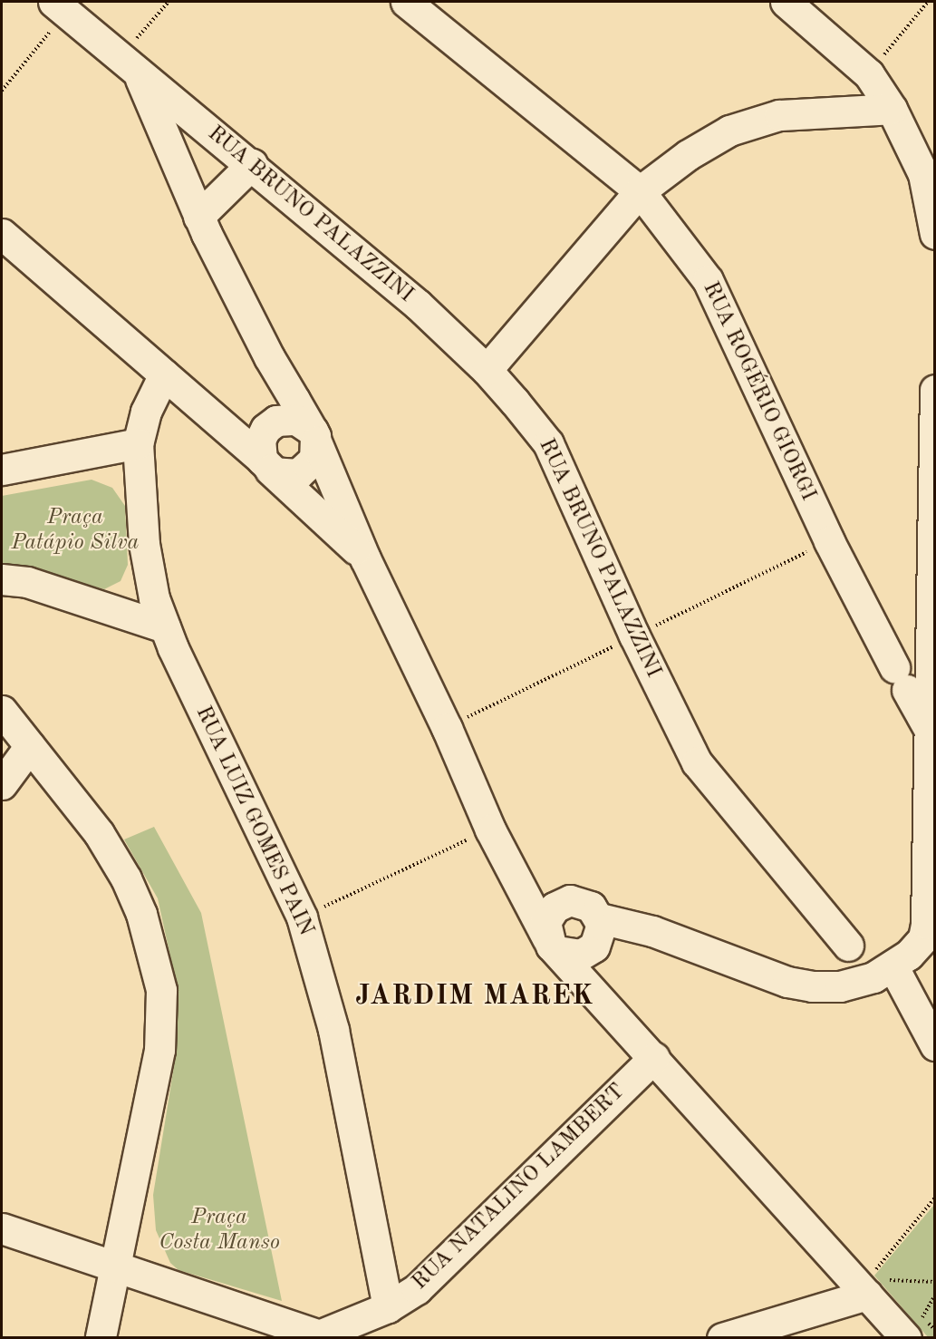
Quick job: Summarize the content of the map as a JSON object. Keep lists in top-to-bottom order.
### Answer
{
  "streets": {
    "street": [
      "RUA BRUNO PALAZZINI",
      "RUA ROGÉRIO GIORGI",
      "RUA LUIZ GOMES PAIN",
      "RUA NATALINO LAMBERT"
    ]
  },
  "crossings": [
    ["RUA LUIZ GOMES PAIN", "RUA NATALINO LAMBERT"]
  ],
  "districts": ["JARDIM MAREK"],
  "parks": ["Praça Patápio Silva", "Praça Costa Manso"]
}
